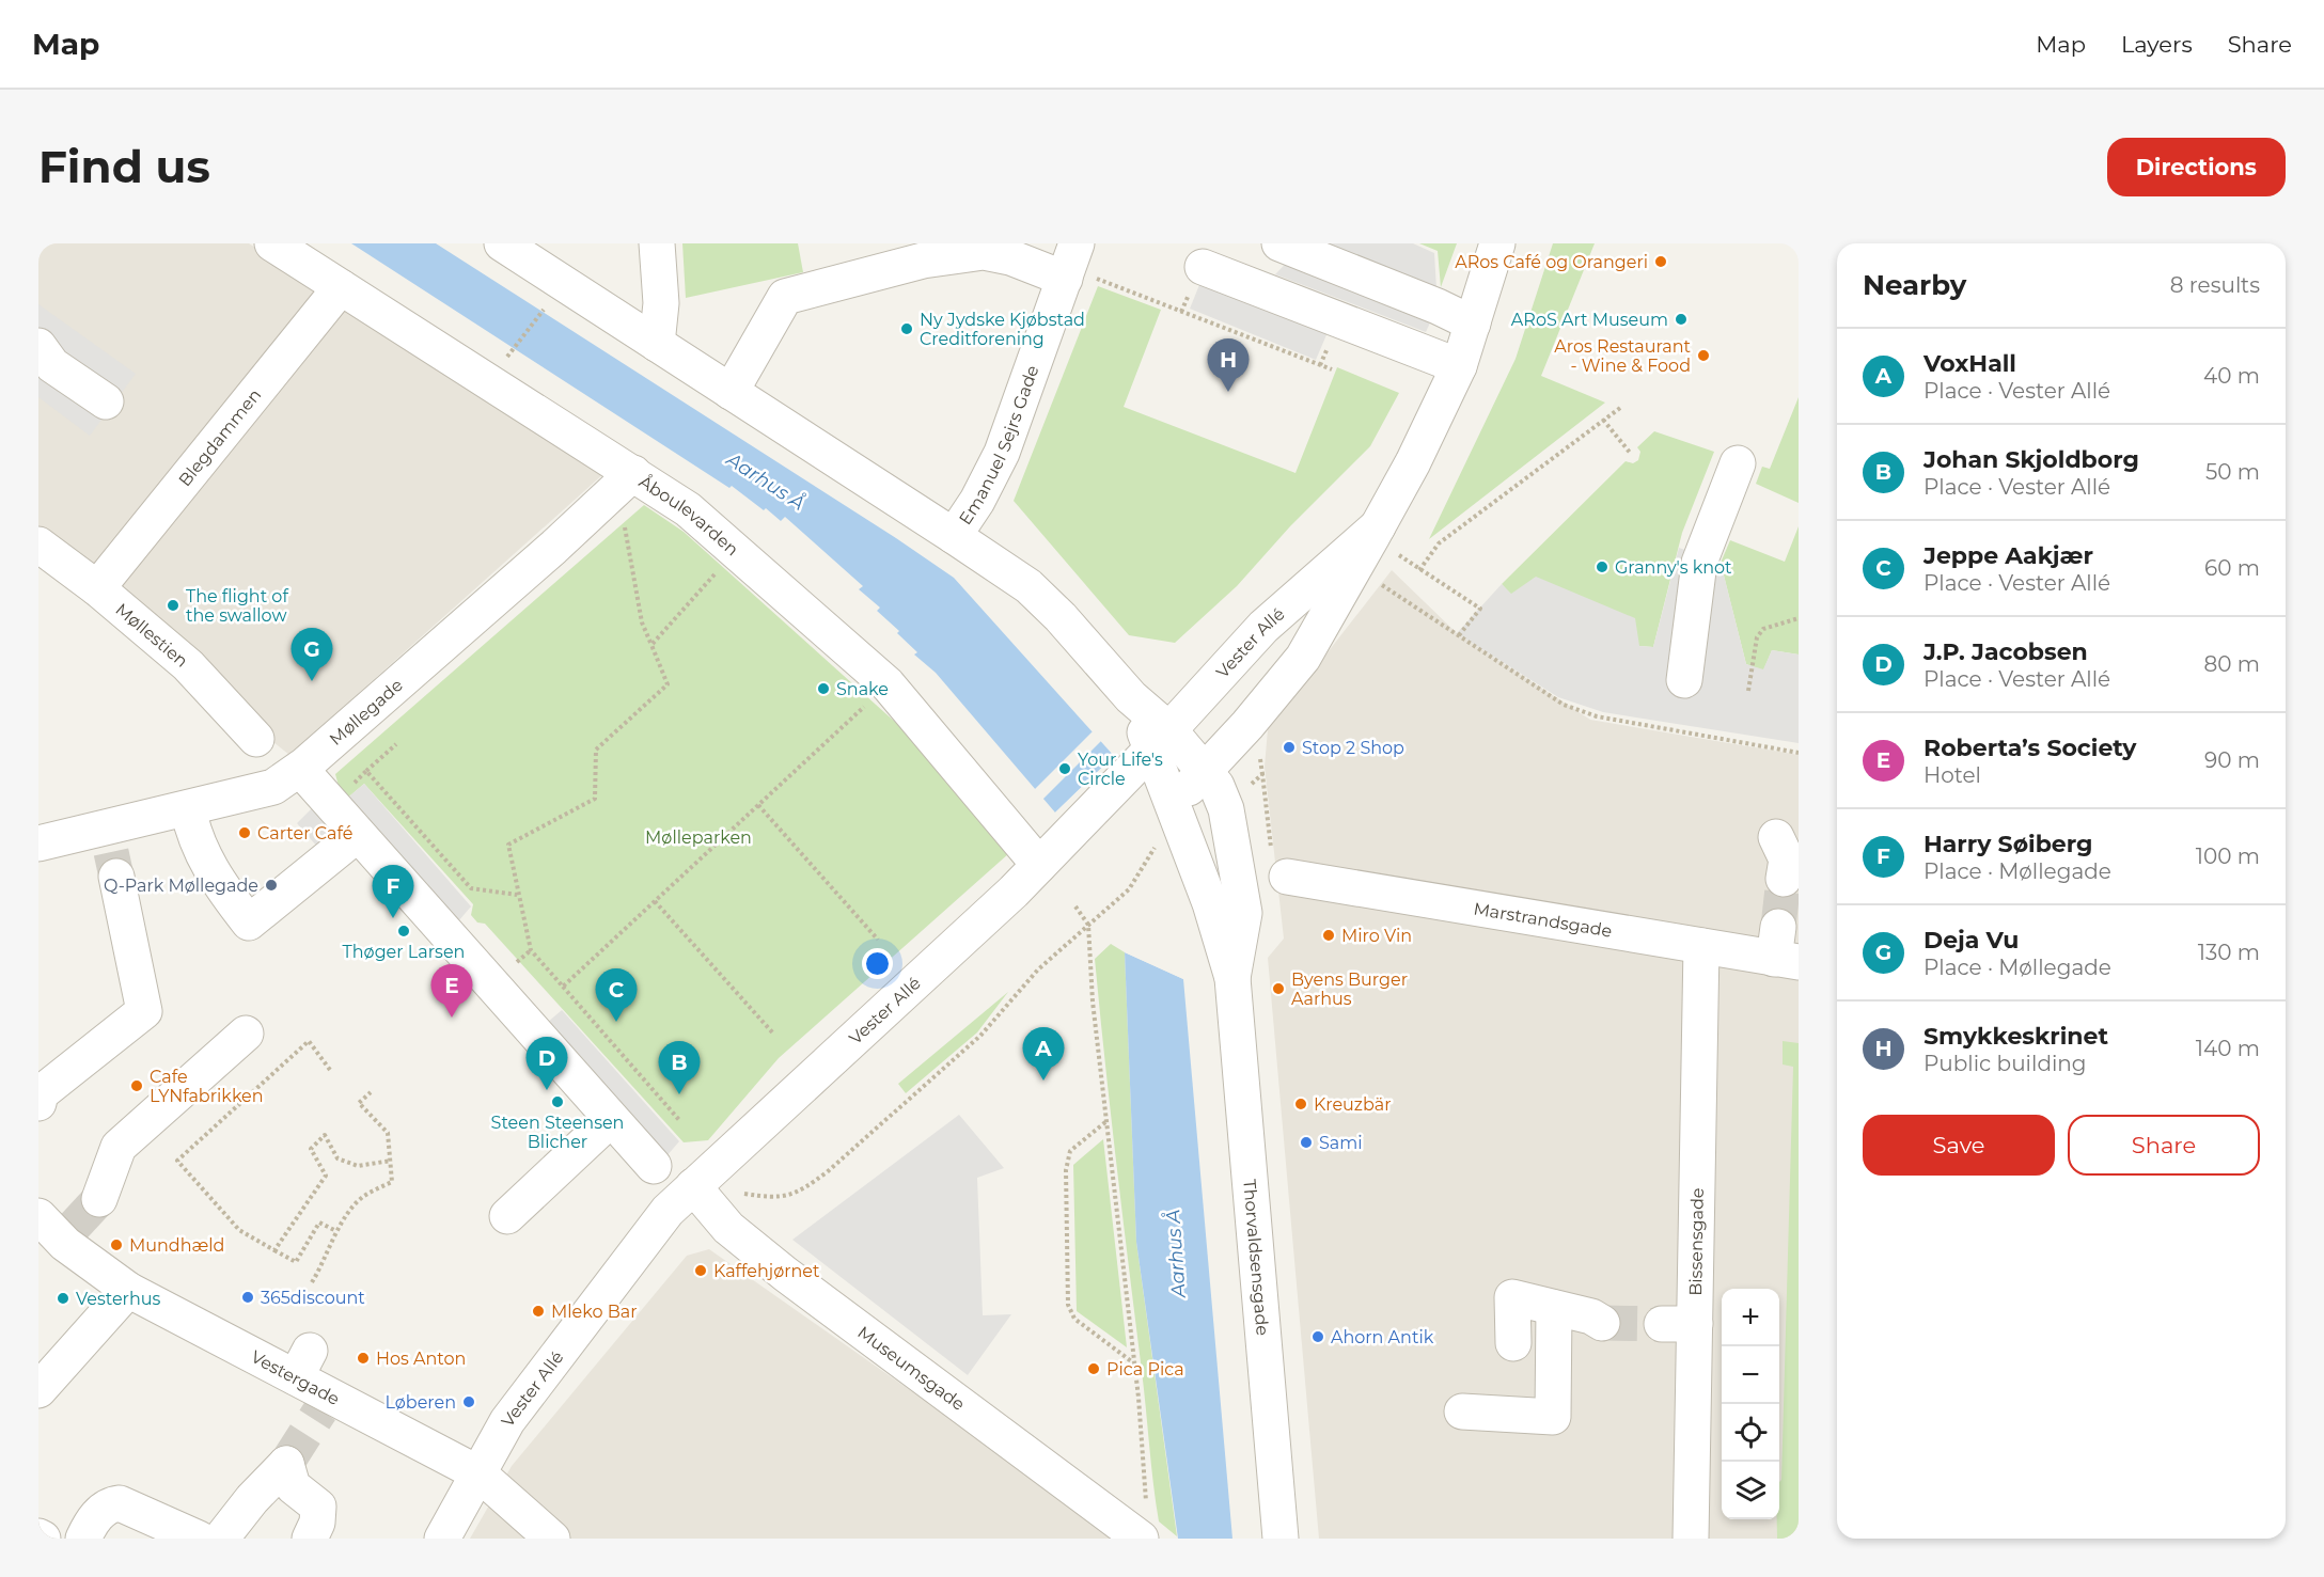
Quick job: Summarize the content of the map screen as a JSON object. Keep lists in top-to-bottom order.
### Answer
{
  "streets": {
    "street": [
      "Blegdammen",
      "Emanuel Sejrs Gade",
      "Åboulevarden",
      "Møllestien",
      "Vester Allé",
      "Møllegade",
      "Marstrandsgade",
      "Bissensgade",
      "Thorvaldsensgade",
      "Museumsgade",
      "Vestergade"
    ]
  },
  "crossings": [
    ["Blegdammen", "Åboulevarden"],
    ["Blegdammen", "Møllestien"],
    ["Åboulevarden", "Vester Allé"],
    ["Åboulevarden", "Møllegade"],
    ["Vester Allé", "Thorvaldsensgade"],
    ["Vester Allé", "Museumsgade"],
    ["Vester Allé", "Vestergade"],
    ["Marstrandsgade", "Bissensgade"]
  ],
  "water": ["Aarhus Å"],
  "parks": ["Mølleparken"],
  "places": [
    "ARos Café og Orangeri",
    "ARoS Art Museum",
    "Ny Jydske Kjøbstad Creditforening",
    "Aros Restaurant - Wine & Food",
    "Granny's knot",
    "The flight of the swallow",
    "Snake",
    "Stop 2 Shop",
    "Your Life's Circle",
    "Carter Café",
    "Q-Park Møllegade",
    "Thøger Larsen",
    "Miro Vin",
    "Byens Burger Aarhus",
    "Cafe LYNfabrikken",
    "Steen Steensen Blicher",
    "Kreuzbär",
    "Sami",
    "Mundhæld",
    "Kaffehjørnet",
    "365discount",
    "Vesterhus",
    "Mleko Bar",
    "Ahorn Antik",
    "Hos Anton",
    "Pica Pica",
    "Løberen"
  ],
  "page": {
    "header": "Map",
    "nav": ["Map", "Layers", "Share"],
    "buttons": [
      "Directions",
      ["Save", "Share"]
    ],
    "title": "Find us",
    "heading": ["Nearby", "8 results"],
    "list": [
      {
        "mark": "A",
        "name": "VoxHall",
        "note": "Place · Vester Allé",
        "value": "40 m"
      },
      {
        "mark": "B",
        "name": "Johan Skjoldborg",
        "note": "Place · Vester Allé",
        "value": "50 m"
      },
      {
        "mark": "C",
        "name": "Jeppe Aakjær",
        "note": "Place · Vester Allé",
        "value": "60 m"
      },
      {
        "mark": "D",
        "name": "J.P. Jacobsen",
        "note": "Place · Vester Allé",
        "value": "80 m"
      },
      {
        "mark": "E",
        "name": "Roberta’s Society",
        "note": "Hotel",
        "value": "90 m"
      },
      {
        "mark": "F",
        "name": "Harry Søiberg",
        "note": "Place · Møllegade",
        "value": "100 m"
      },
      {
        "mark": "G",
        "name": "Deja Vu",
        "note": "Place · Møllegade",
        "value": "130 m"
      },
      {
        "mark": "H",
        "name": "Smykkeskrinet",
        "note": "Public building",
        "value": "140 m"
      }
    ],
    "pins": [
      "H",
      "G",
      "F",
      "E",
      "C",
      "A",
      "D",
      "B"
    ],
    "map_buttons": ["+", "−"]
  }
}
